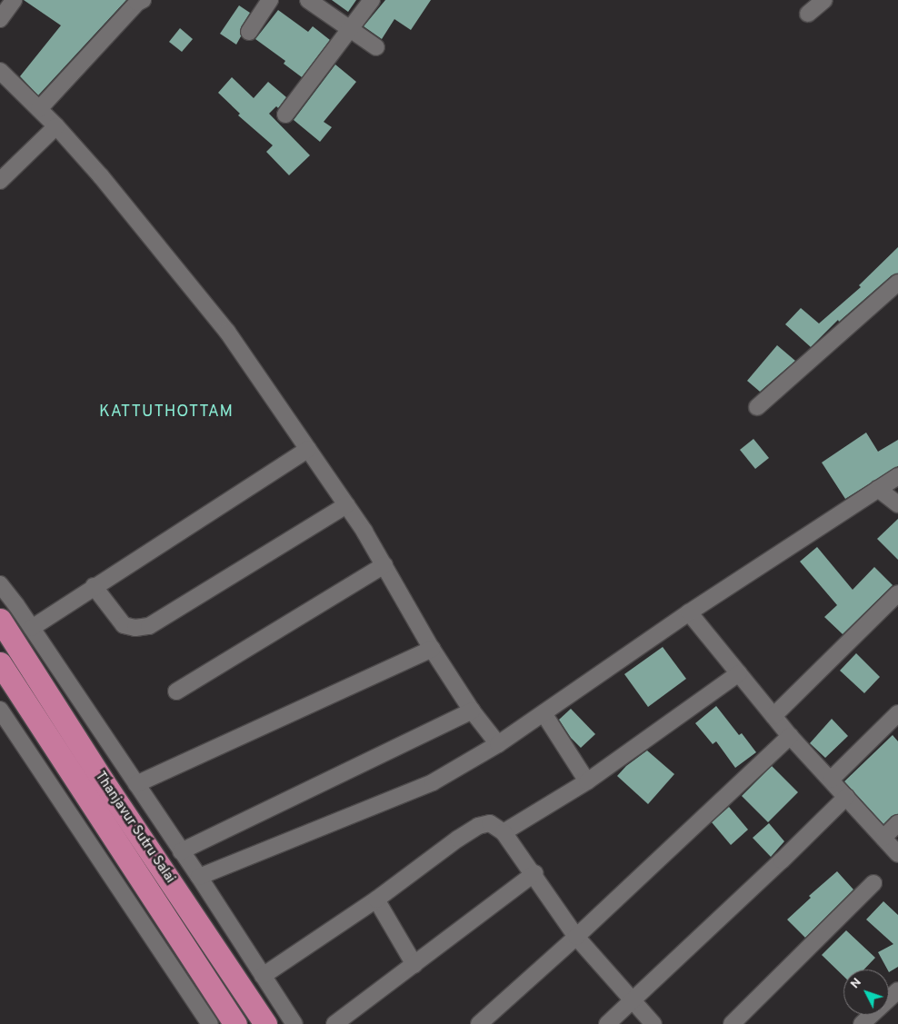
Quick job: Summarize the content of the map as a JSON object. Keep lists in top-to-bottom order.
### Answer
{
  "streets": {
    "highway": ["Thanjavur Sutru Salai"]
  },
  "districts": ["KATTUTHOTTAM"],
  "north": "top left"
}
